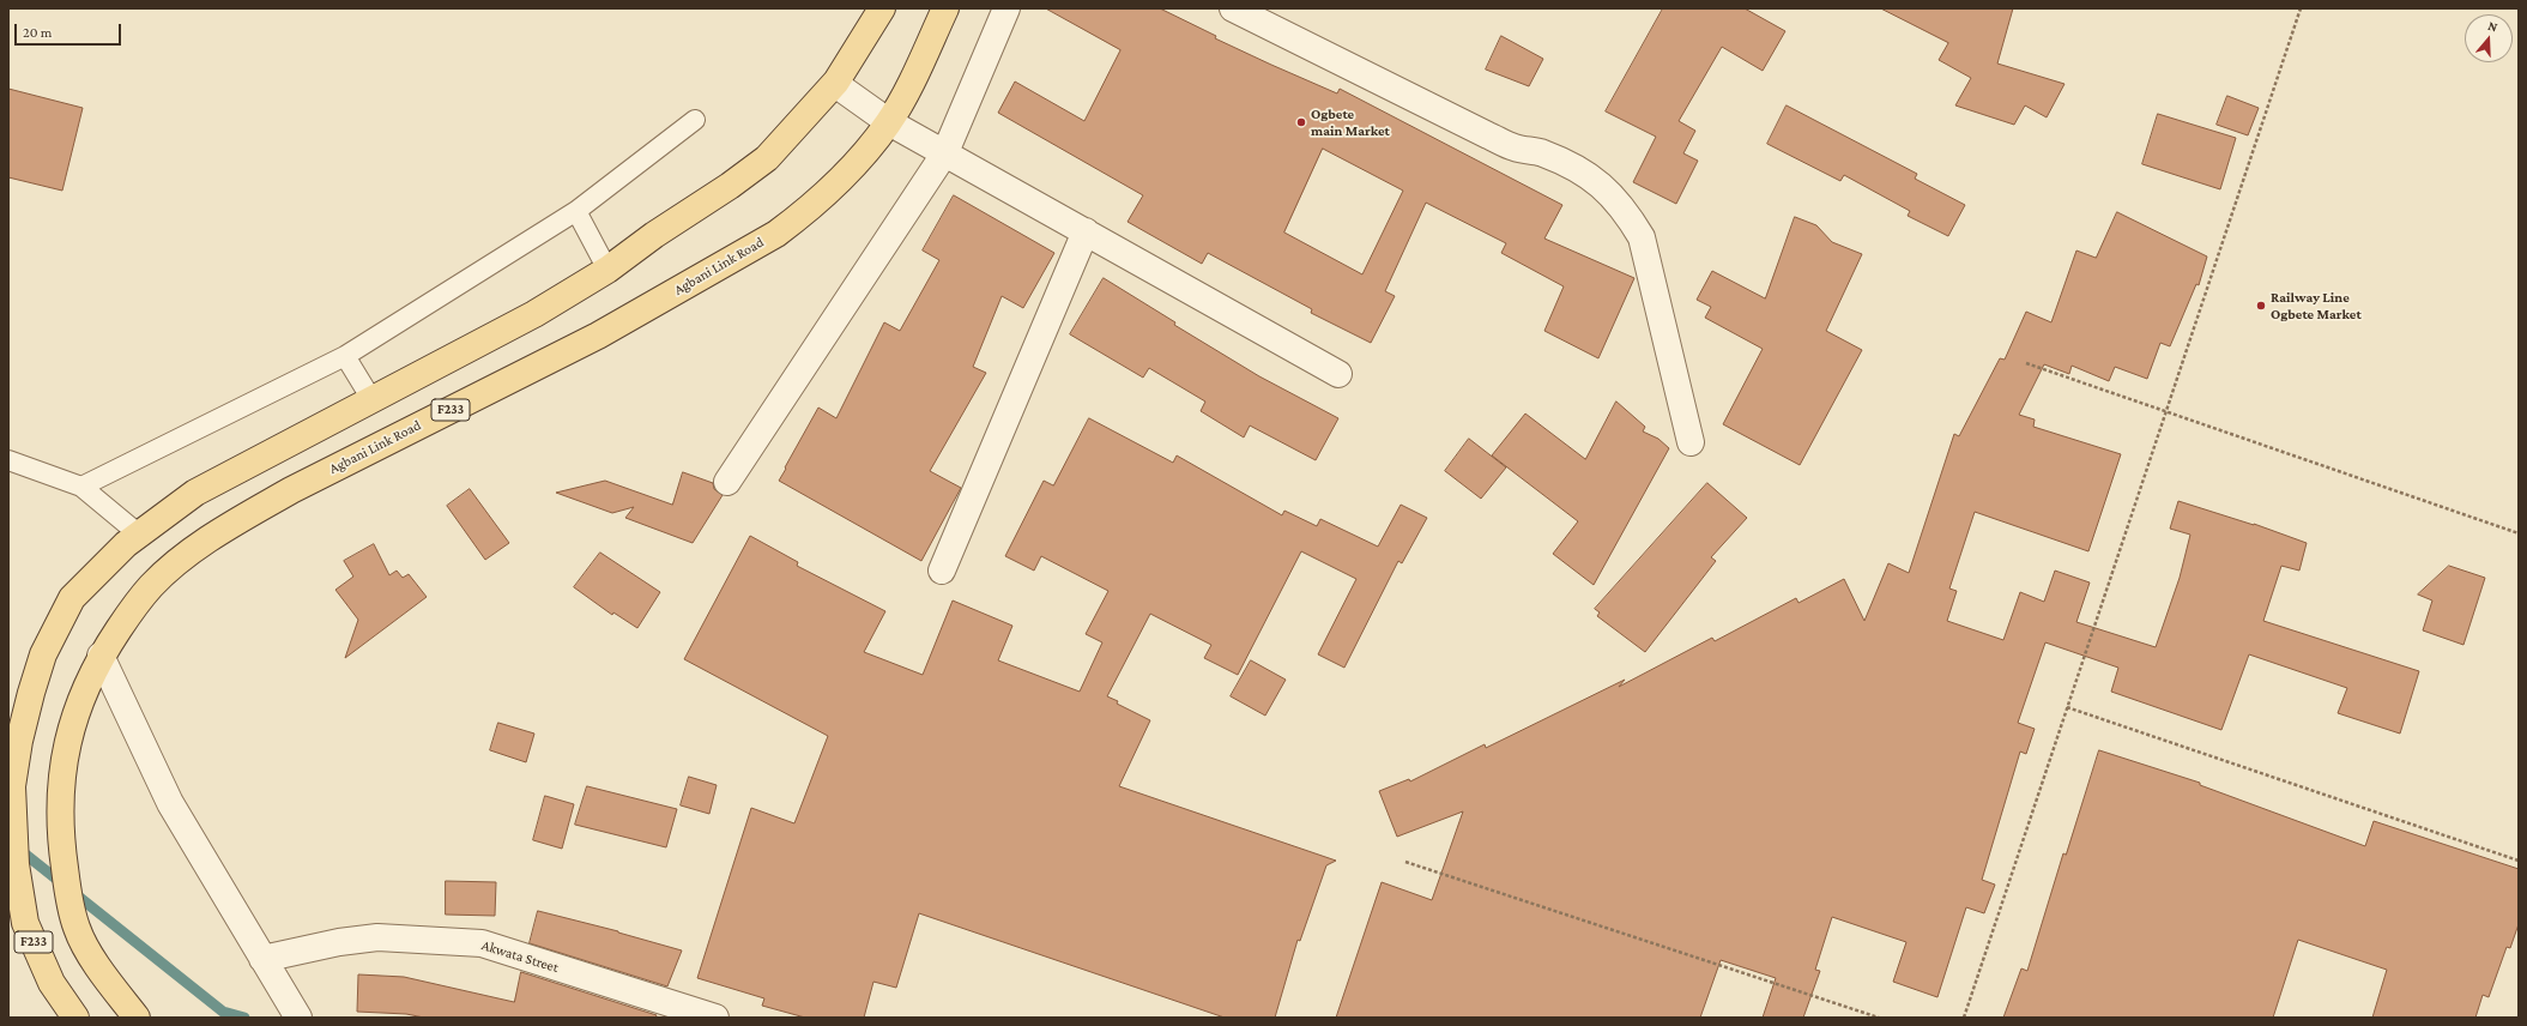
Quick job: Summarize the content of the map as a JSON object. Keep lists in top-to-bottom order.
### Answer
{
  "streets": {
    "main road": ["Agbani Link Road", "F233"],
    "street": ["Akwata Street"]
  },
  "places": ["Ogbete main Market", "Railway Line Ogbete Market"],
  "scale_bar": "20 m",
  "north": "top"
}
